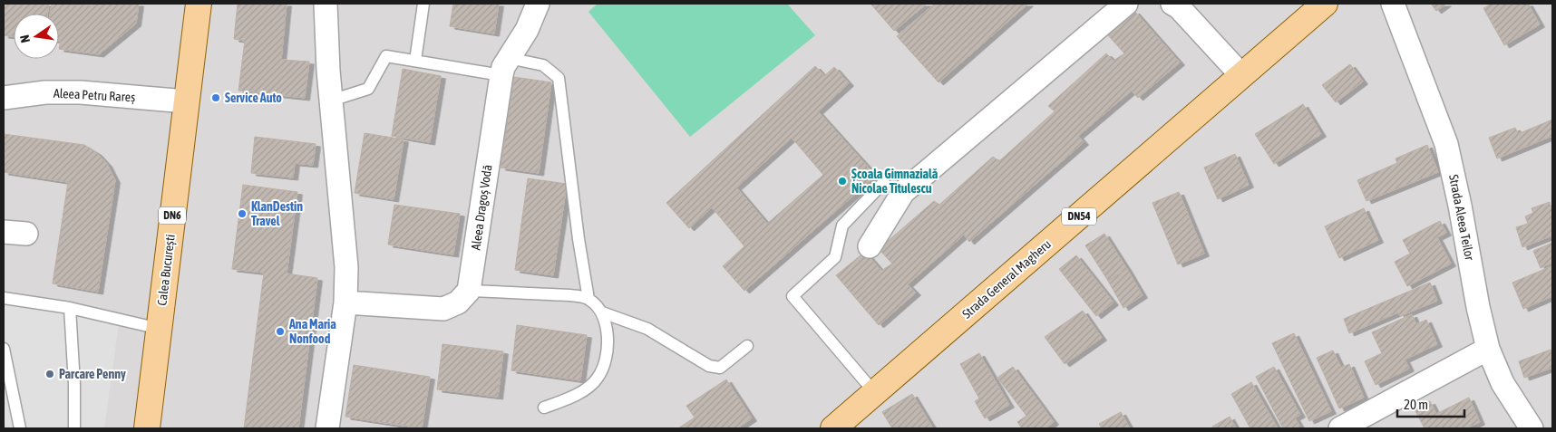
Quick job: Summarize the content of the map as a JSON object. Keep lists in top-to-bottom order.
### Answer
{
  "streets": {
    "main road": [
      "DN6",
      "DN54",
      "Calea București",
      "Strada General Magheru"
    ],
    "street": ["Aleea Petru Rareș", "Aleea Dragoș Vodă", "Strada Aleea Teilor"]
  },
  "crossings": [
    ["Aleea Petru Rareș", "Calea București"]
  ],
  "places": [
    "Service Auto",
    "Școala Gimnazială Nicolae Titulescu",
    "KlanDestin Travel",
    "Ana Maria Nonfood",
    "Parcare Penny"
  ],
  "scale_bar": "20 m",
  "north": "left"
}
